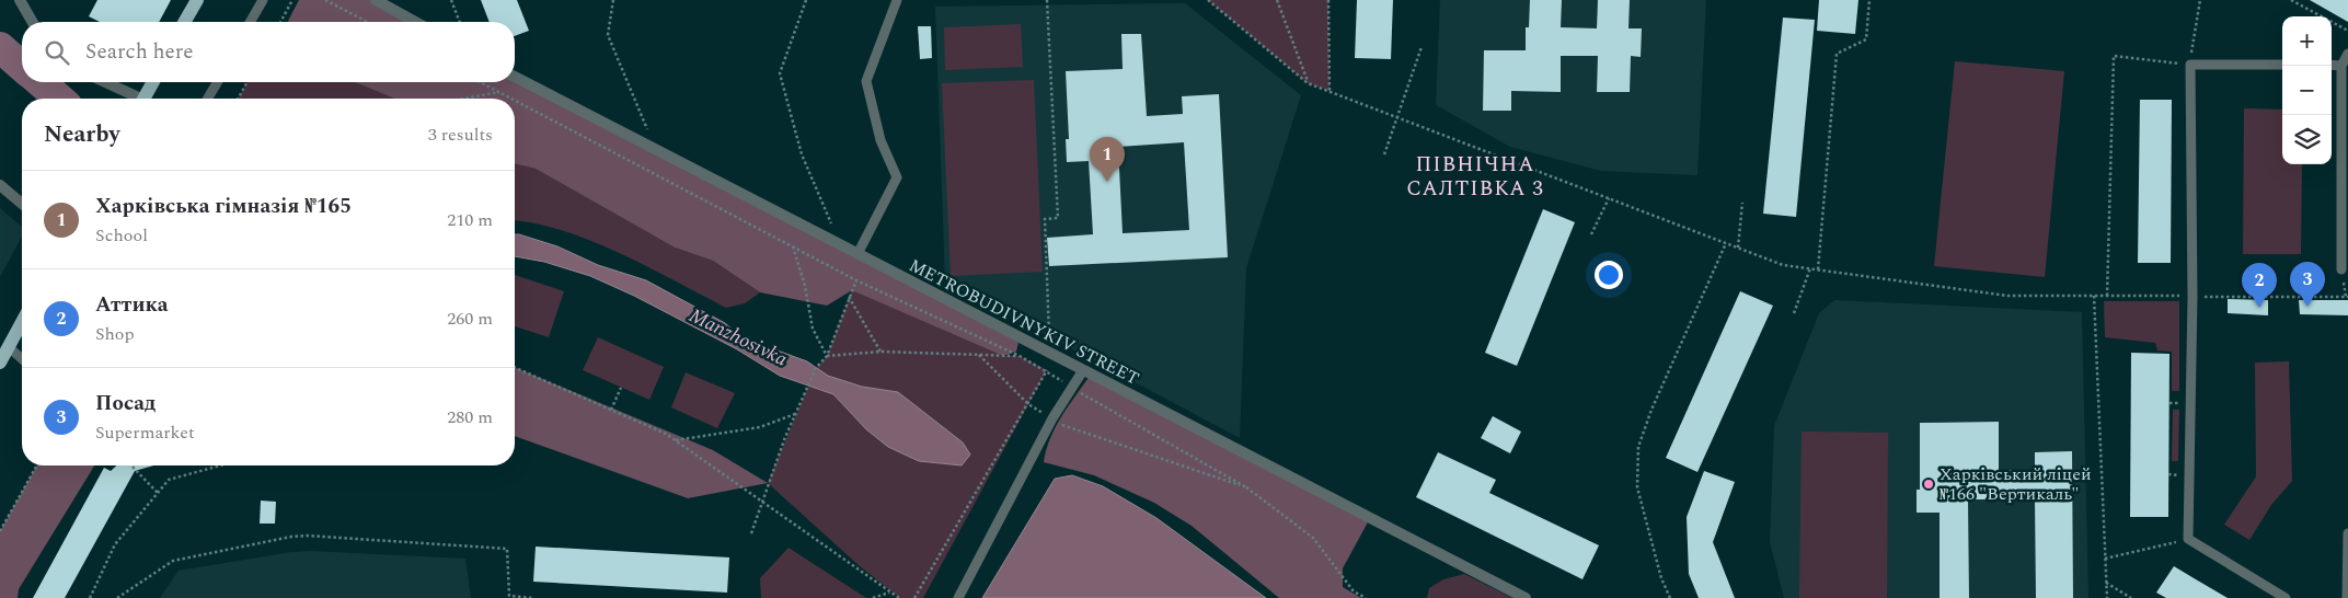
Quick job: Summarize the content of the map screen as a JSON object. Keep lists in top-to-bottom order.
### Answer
{
  "streets": {
    "street": ["METROBUDIVNYKIV STREET"]
  },
  "districts": ["ПІВНІЧНА САЛТІВКА 3"],
  "water": ["Manzhosivka"],
  "places": ["Харківський ліцей №166 \"Вертикаль\""],
  "page": {
    "map_buttons": ["+", "−"],
    "search": "Search here",
    "heading": ["Nearby", "3 results"],
    "pins": ["1", "3", "2"],
    "list": [
      {
        "mark": "1",
        "name": "Харківська гімназія №165",
        "note": "School",
        "value": "210 m"
      },
      {
        "mark": "2",
        "name": "Аттика",
        "note": "Shop",
        "value": "260 m"
      },
      {
        "mark": "3",
        "name": "Посад",
        "note": "Supermarket",
        "value": "280 m"
      }
    ]
  }
}
